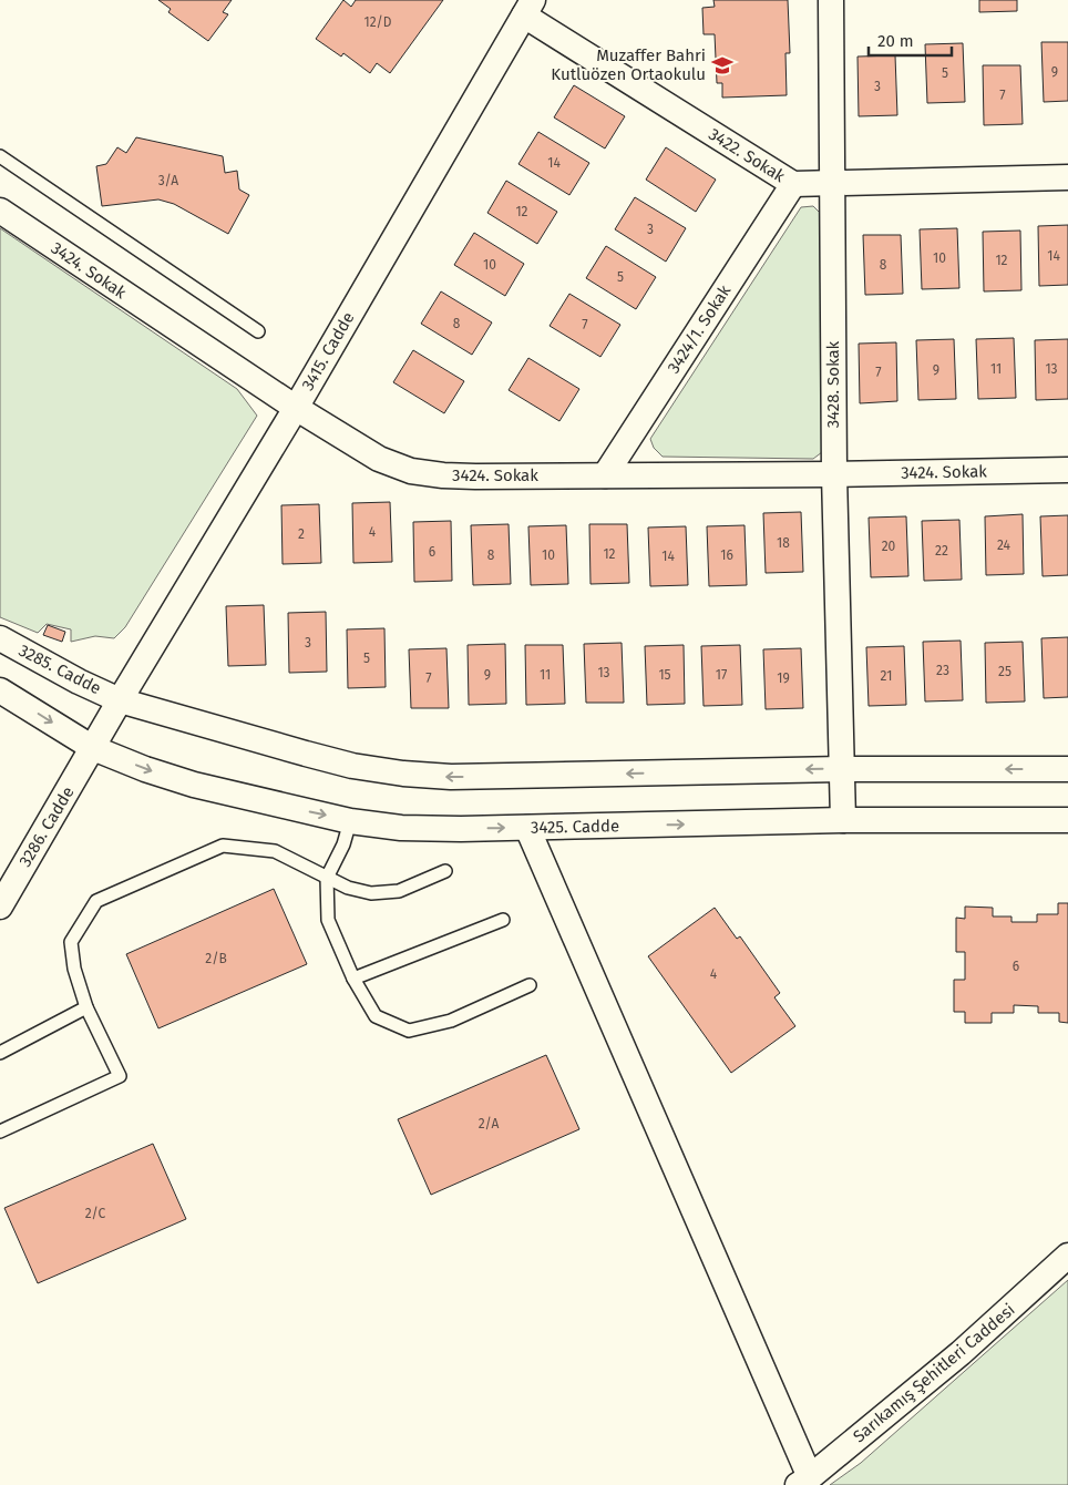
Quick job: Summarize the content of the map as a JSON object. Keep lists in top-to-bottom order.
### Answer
{
  "streets": {
    "street": [
      "3422. Sokak",
      "3424. Sokak",
      "3424/1. Sokak",
      "3415. Cadde",
      "3428. Sokak",
      "3285. Cadde",
      "3286. Cadde",
      "3425. Cadde",
      "Sarıkamış Şehitleri Caddesi"
    ]
  },
  "crossings": [
    ["3422. Sokak", "3424/1. Sokak"],
    ["3422. Sokak", "3415. Cadde"],
    ["3422. Sokak", "3428. Sokak"],
    ["3424. Sokak", "3424/1. Sokak"],
    ["3424. Sokak", "3415. Cadde"],
    ["3424. Sokak", "3428. Sokak"],
    ["3415. Cadde", "3285. Cadde"],
    ["3415. Cadde", "3286. Cadde"],
    ["3415. Cadde", "3425. Cadde"],
    ["3428. Sokak", "3425. Cadde"],
    ["3286. Cadde", "3425. Cadde"]
  ],
  "places": {
    "school or university": ["Muzaffer Bahri Kutluözen Ortaokulu"]
  },
  "house_numbers": [
    "12/D",
    "9",
    "5",
    "3",
    "7",
    "14",
    "3/A",
    "12",
    "3",
    "14",
    "10",
    "12",
    "10",
    "8",
    "5",
    "8",
    "7",
    "11",
    "13",
    "9",
    "7",
    "4",
    "2",
    "18",
    "24",
    "20",
    "22",
    "6",
    "12",
    "8",
    "10",
    "16",
    "14",
    "3",
    "5",
    "23",
    "25",
    "13",
    "9",
    "11",
    "15",
    "17",
    "21",
    "7",
    "19",
    "2/B",
    "6",
    "4",
    "2/A",
    "2/C"
  ],
  "scale_bar": "20 m"
}
